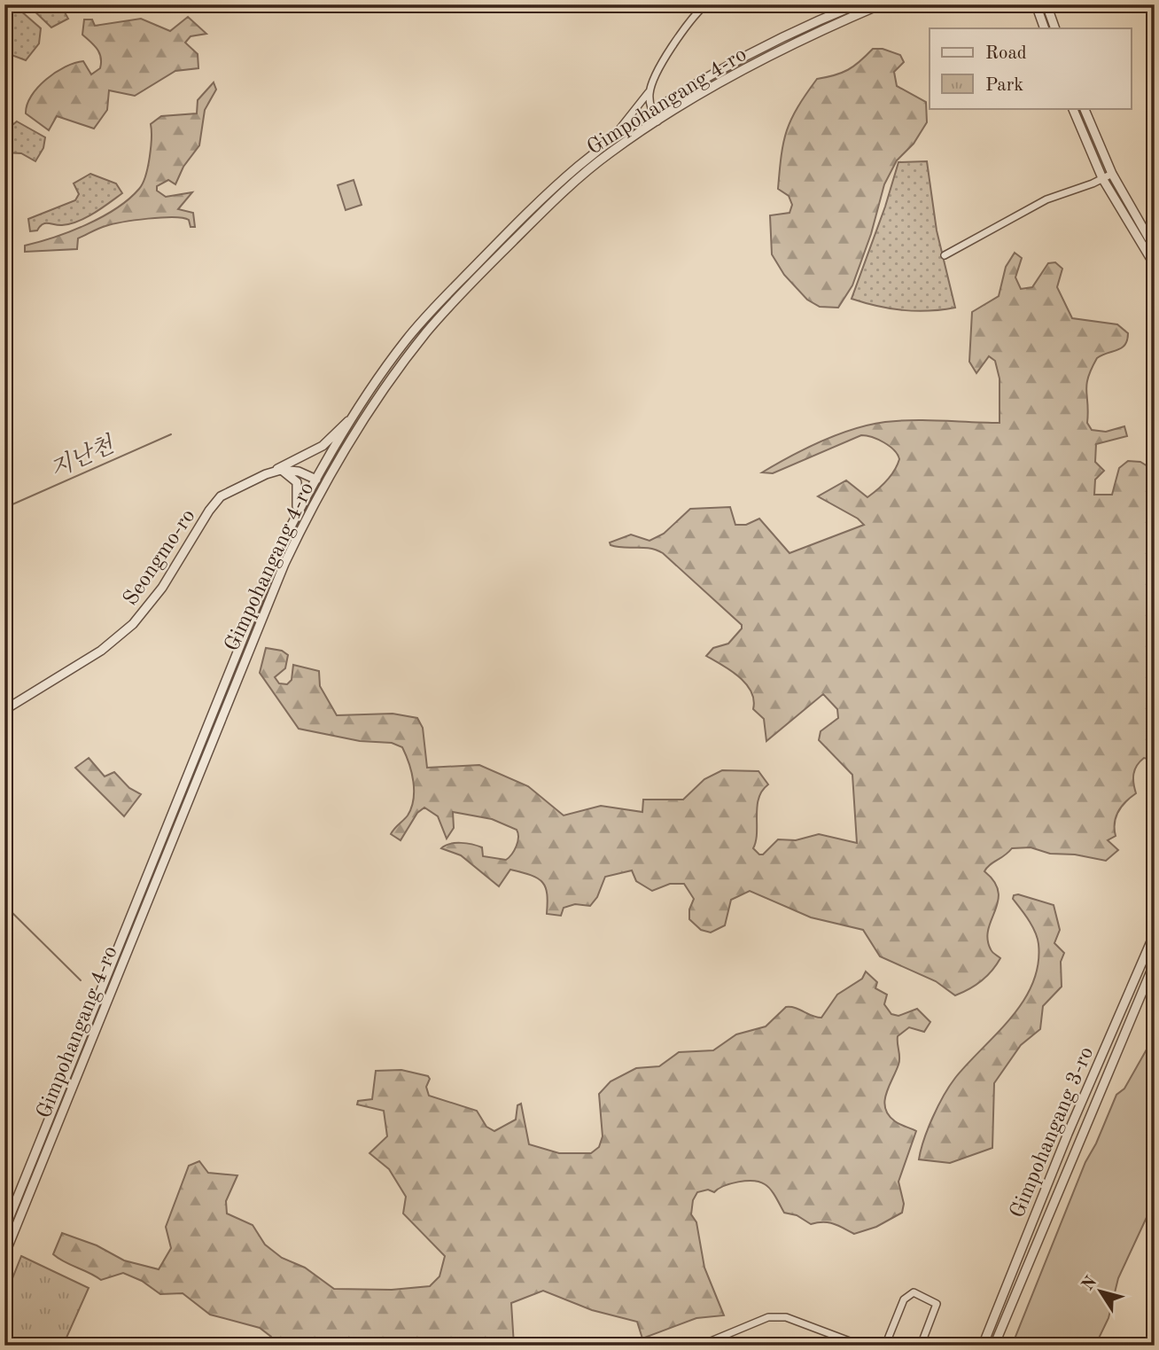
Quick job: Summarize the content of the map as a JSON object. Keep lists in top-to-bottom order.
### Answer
{
  "streets": {
    "street": ["Gimpohangang 4-ro", "Seongmo-ro", "Gimpohangang 3-ro"]
  },
  "crossings": [
    ["Gimpohangang 4-ro", "Seongmo-ro"]
  ],
  "water": ["지난천"],
  "legend": ["Road", "Park"],
  "north": "top left"
}
